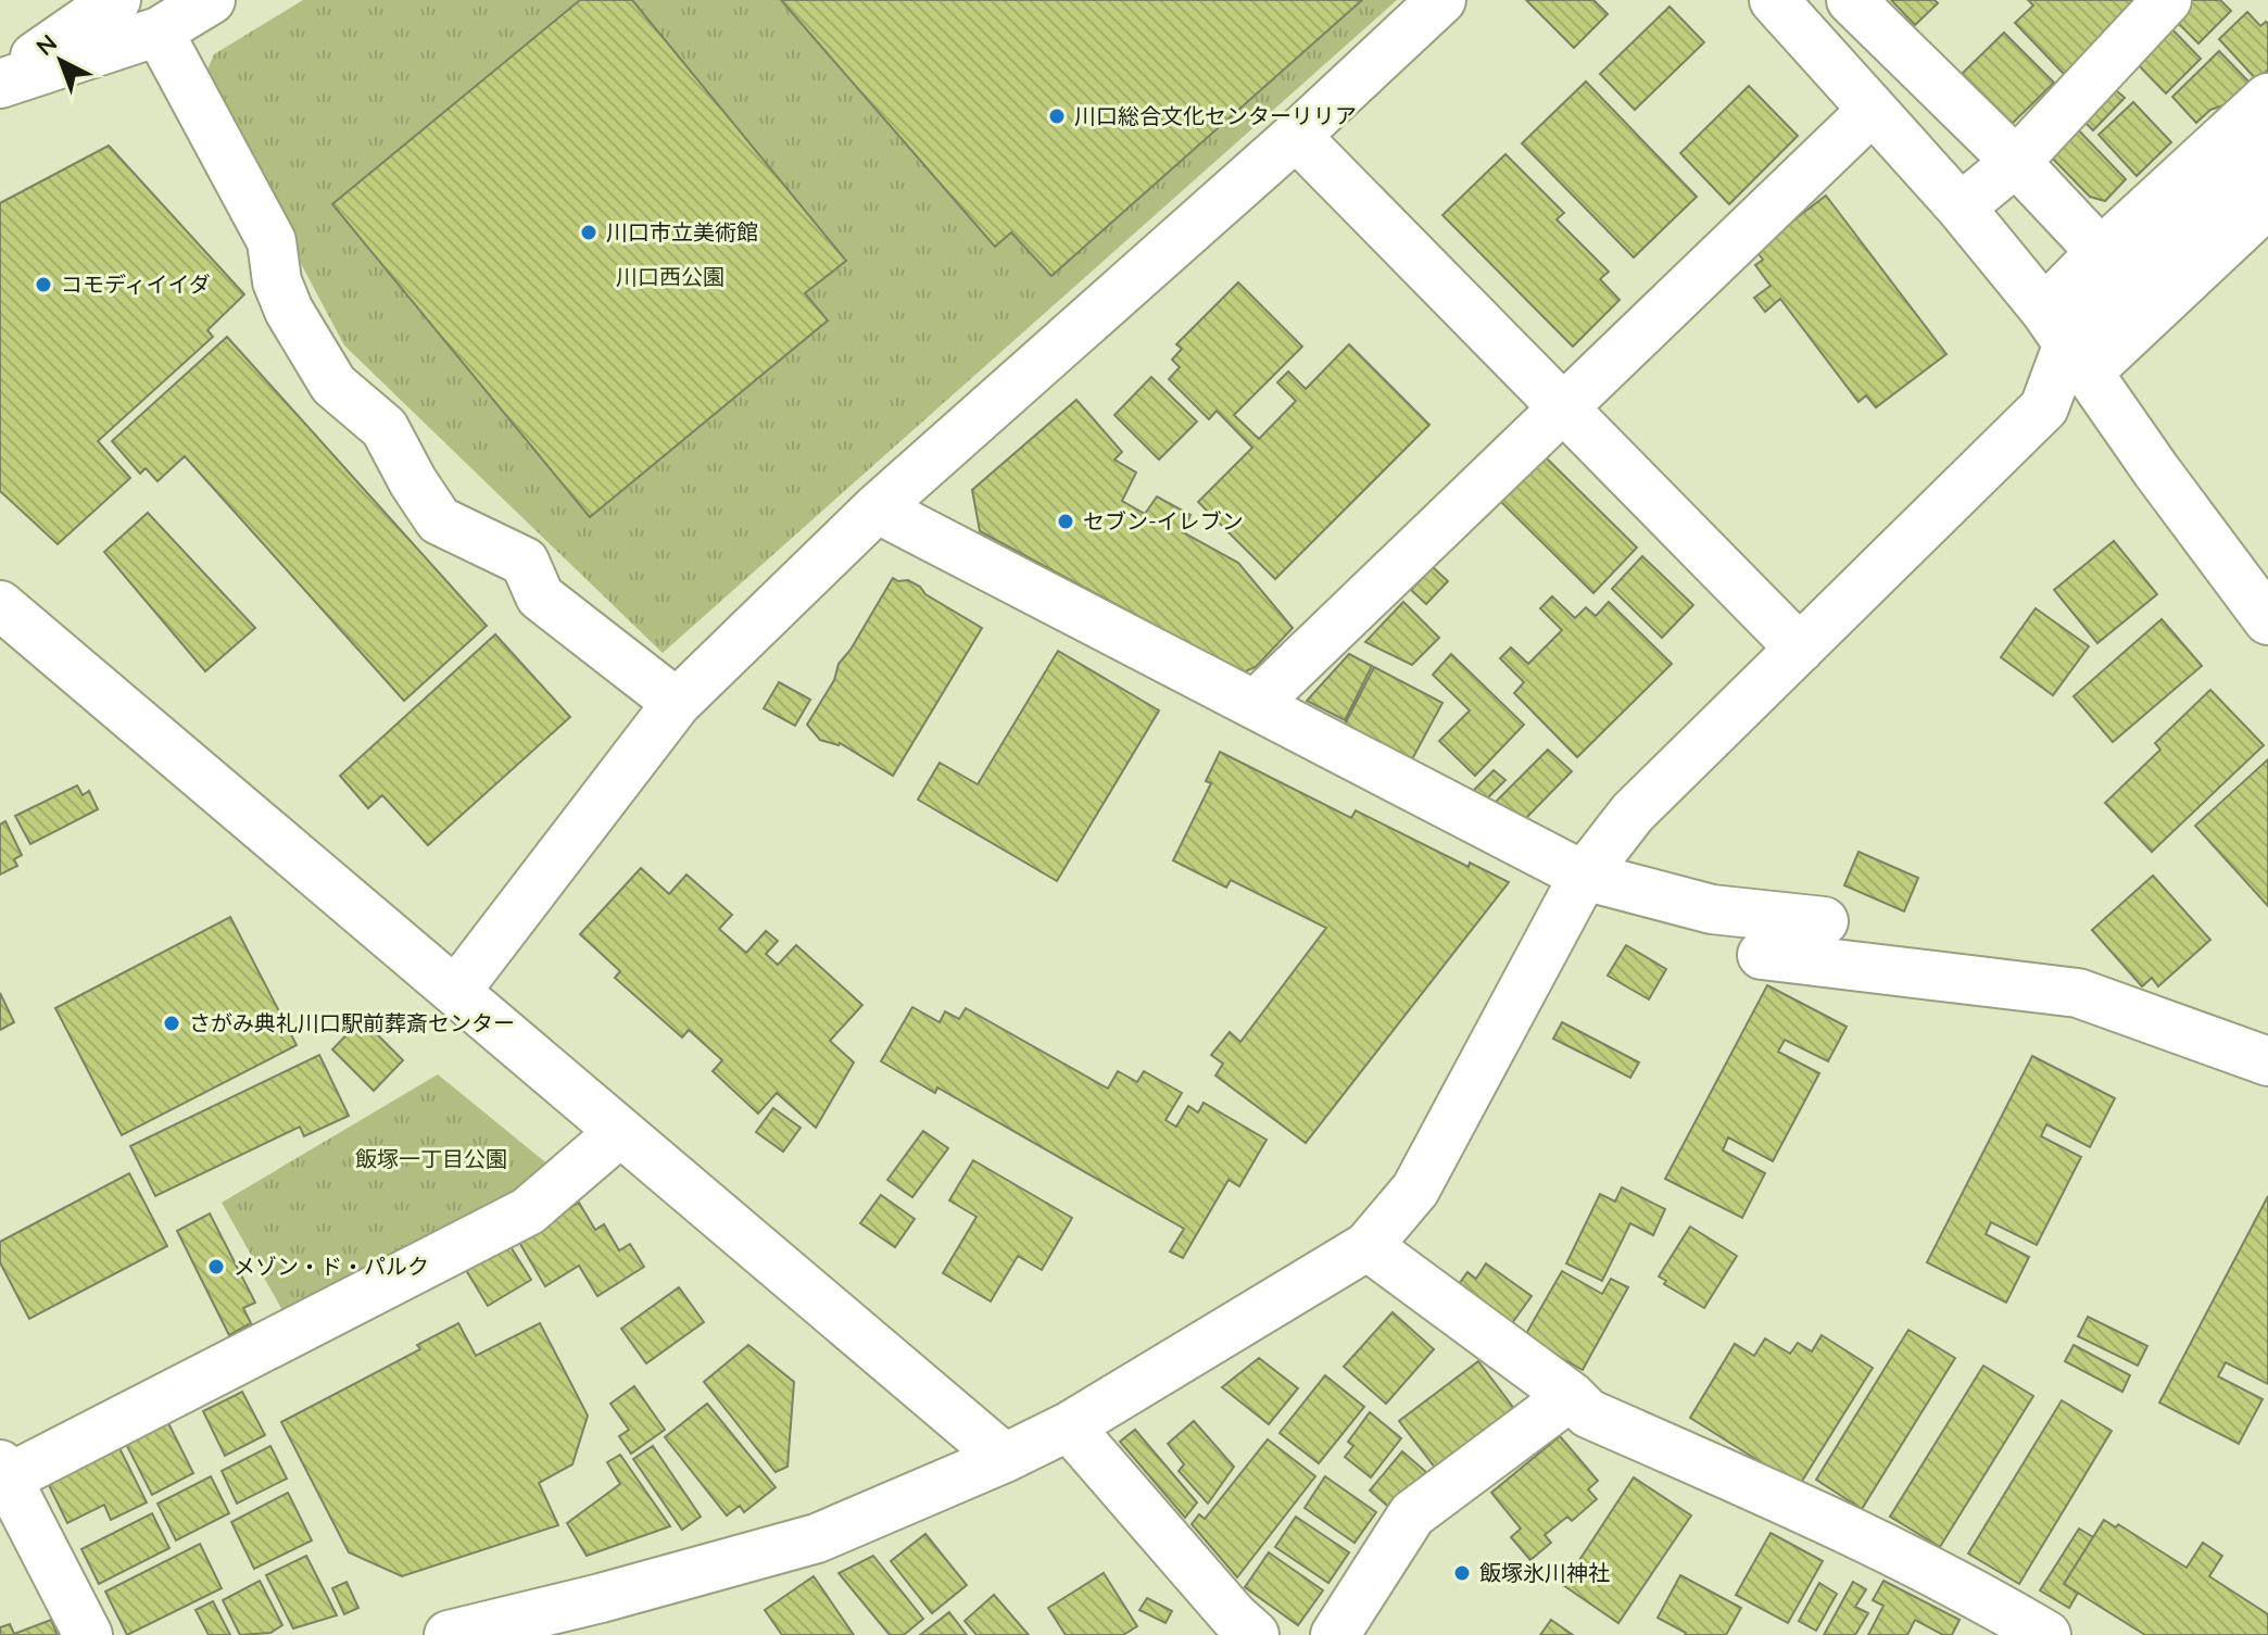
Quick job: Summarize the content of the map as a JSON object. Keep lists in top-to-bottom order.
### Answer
{
  "parks": ["川口西公園", "飯塚一丁目公園"],
  "places": [
    "川口総合文化センターリリア",
    "川口市立美術館",
    "コモディイイダ",
    "セブン-イレブン",
    "さがみ典礼川口駅前葬斎センター",
    "メゾン・ド・パルク",
    "飯塚氷川神社"
  ],
  "north": "top left"
}
